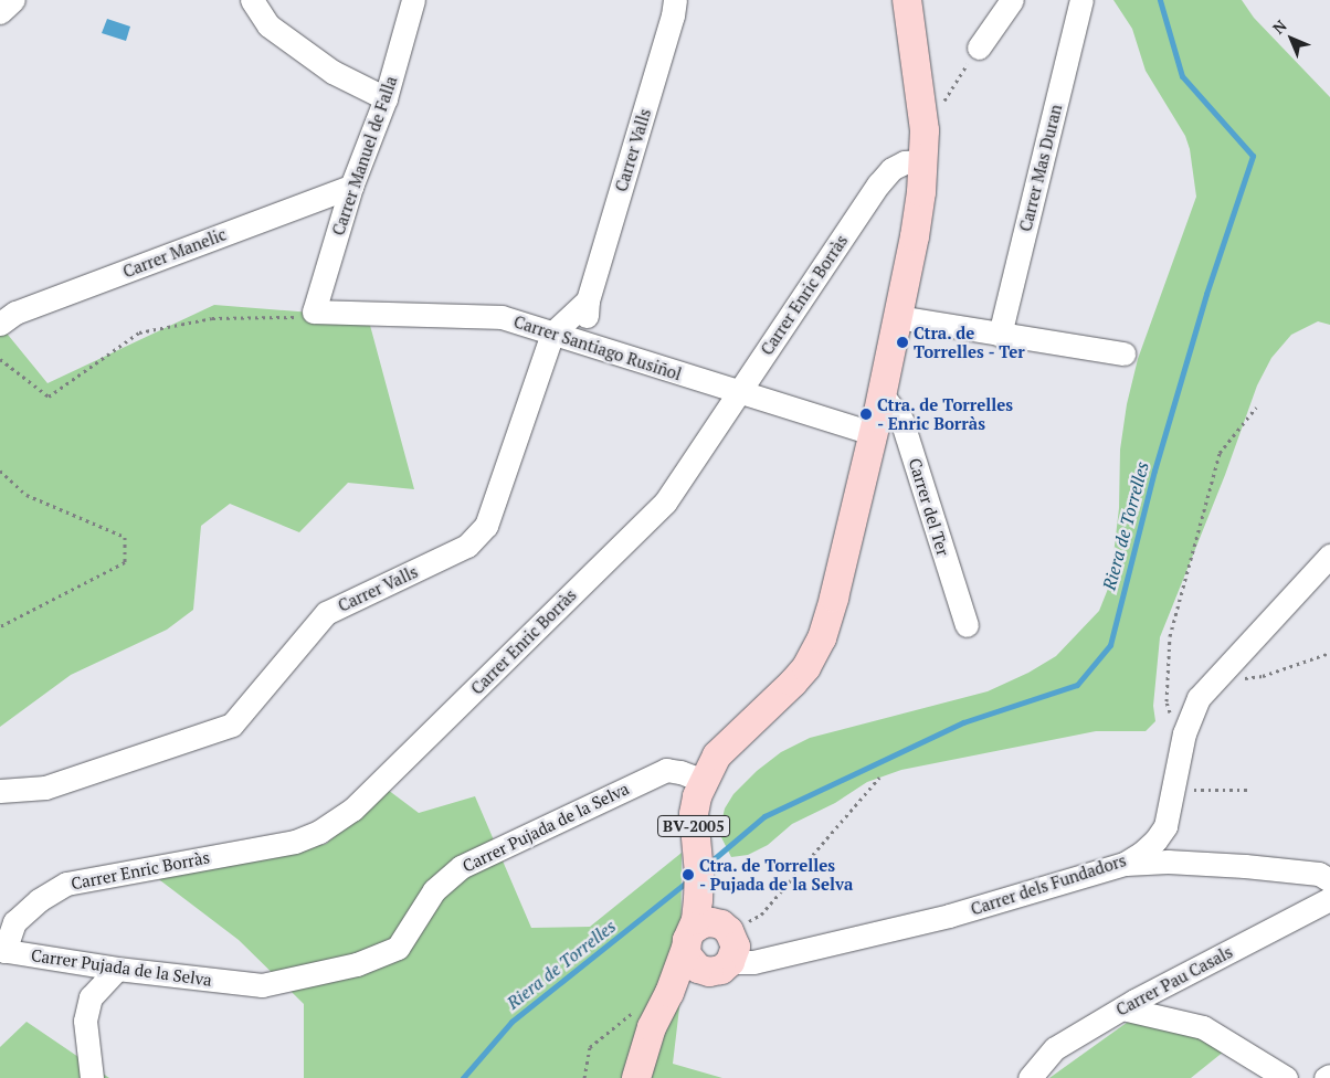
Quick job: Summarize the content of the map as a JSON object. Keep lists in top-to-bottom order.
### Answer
{
  "streets": {
    "main road": ["BV-2005"],
    "street": [
      "Carrer Valls",
      "Carrer Manuel de Falla",
      "Carrer Mas Duran",
      "Carrer Manelic",
      "Carrer Enric Borràs",
      "Carrer Santiago Rusiñol",
      "Carrer del Ter",
      "Carrer Pujada de la Selva",
      "Carrer dels Fundadors",
      "Carrer Pau Casals"
    ]
  },
  "crossings": [
    ["Carrer Valls", "Carrer Santiago Rusiñol"],
    ["Carrer Manuel de Falla", "Carrer Manelic"],
    ["Carrer Manuel de Falla", "Carrer Santiago Rusiñol"],
    ["Carrer Enric Borràs", "Carrer Santiago Rusiñol"],
    ["Carrer Enric Borràs", "BV-2005"],
    ["Carrer Enric Borràs", "Carrer Pujada de la Selva"],
    ["Carrer Santiago Rusiñol", "BV-2005"],
    ["Carrer del Ter", "BV-2005"],
    ["BV-2005", "Carrer Pujada de la Selva"],
    ["BV-2005", "Carrer dels Fundadors"]
  ],
  "water": ["Riera de Torrelles"],
  "places": ["Ctra. de Torrelles - Ter", "Ctra. de Torrelles - Enric Borràs", "Ctra. de Torrelles - Pujada de la Selva"],
  "north": "top left"
}
